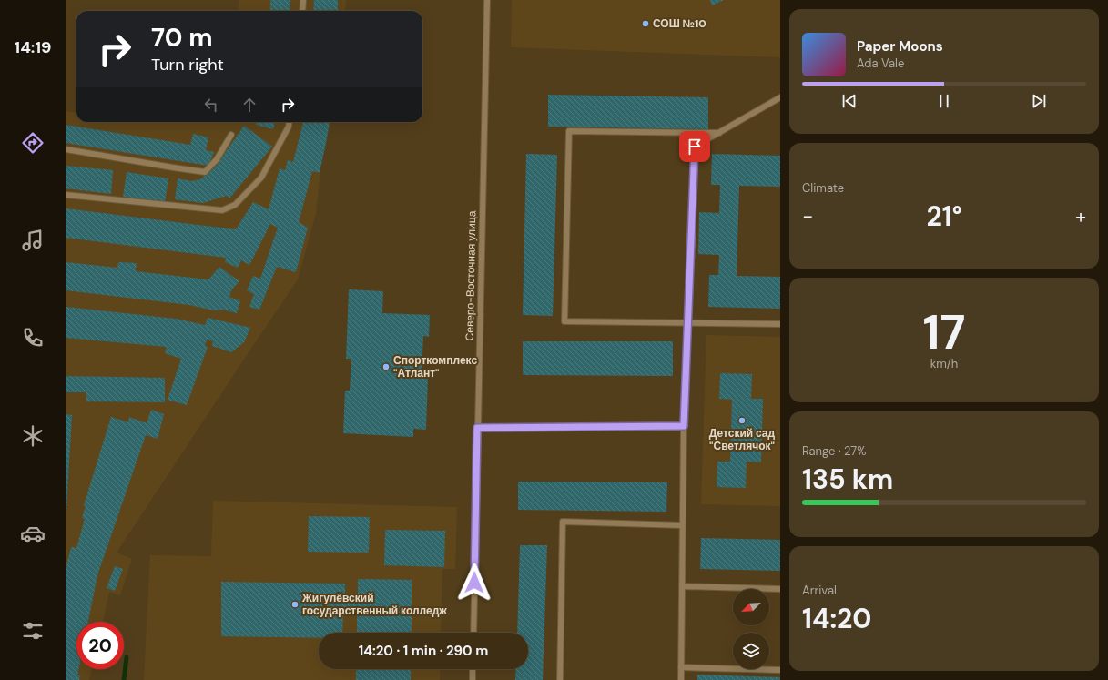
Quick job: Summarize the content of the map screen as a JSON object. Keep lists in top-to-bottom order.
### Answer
{
  "streets": {
    "lane": ["Северо-Восточная улица"]
  },
  "places": [
    "СОШ №10",
    "Спорткомплекс \"Атлант\"",
    "Детский сад \"Светлячок\"",
    "Жигулёвский государственный колледж"
  ],
  "north": "bottom left",
  "page": {
    "tabs": "14:19",
    "turn": ["70 m", "Turn right"],
    "song": ["Paper Moons", "Ada Vale"],
    "tile": [
      "Climate",
      ["17", "km/h"],
      ["Range · 27%", "135 km"],
      ["Arrival", "14:20"]
    ],
    "heat": ["−", "21°", "+"],
    "limit": "20",
    "trip": "14:20 · 1 min · 290 m"
  }
}
